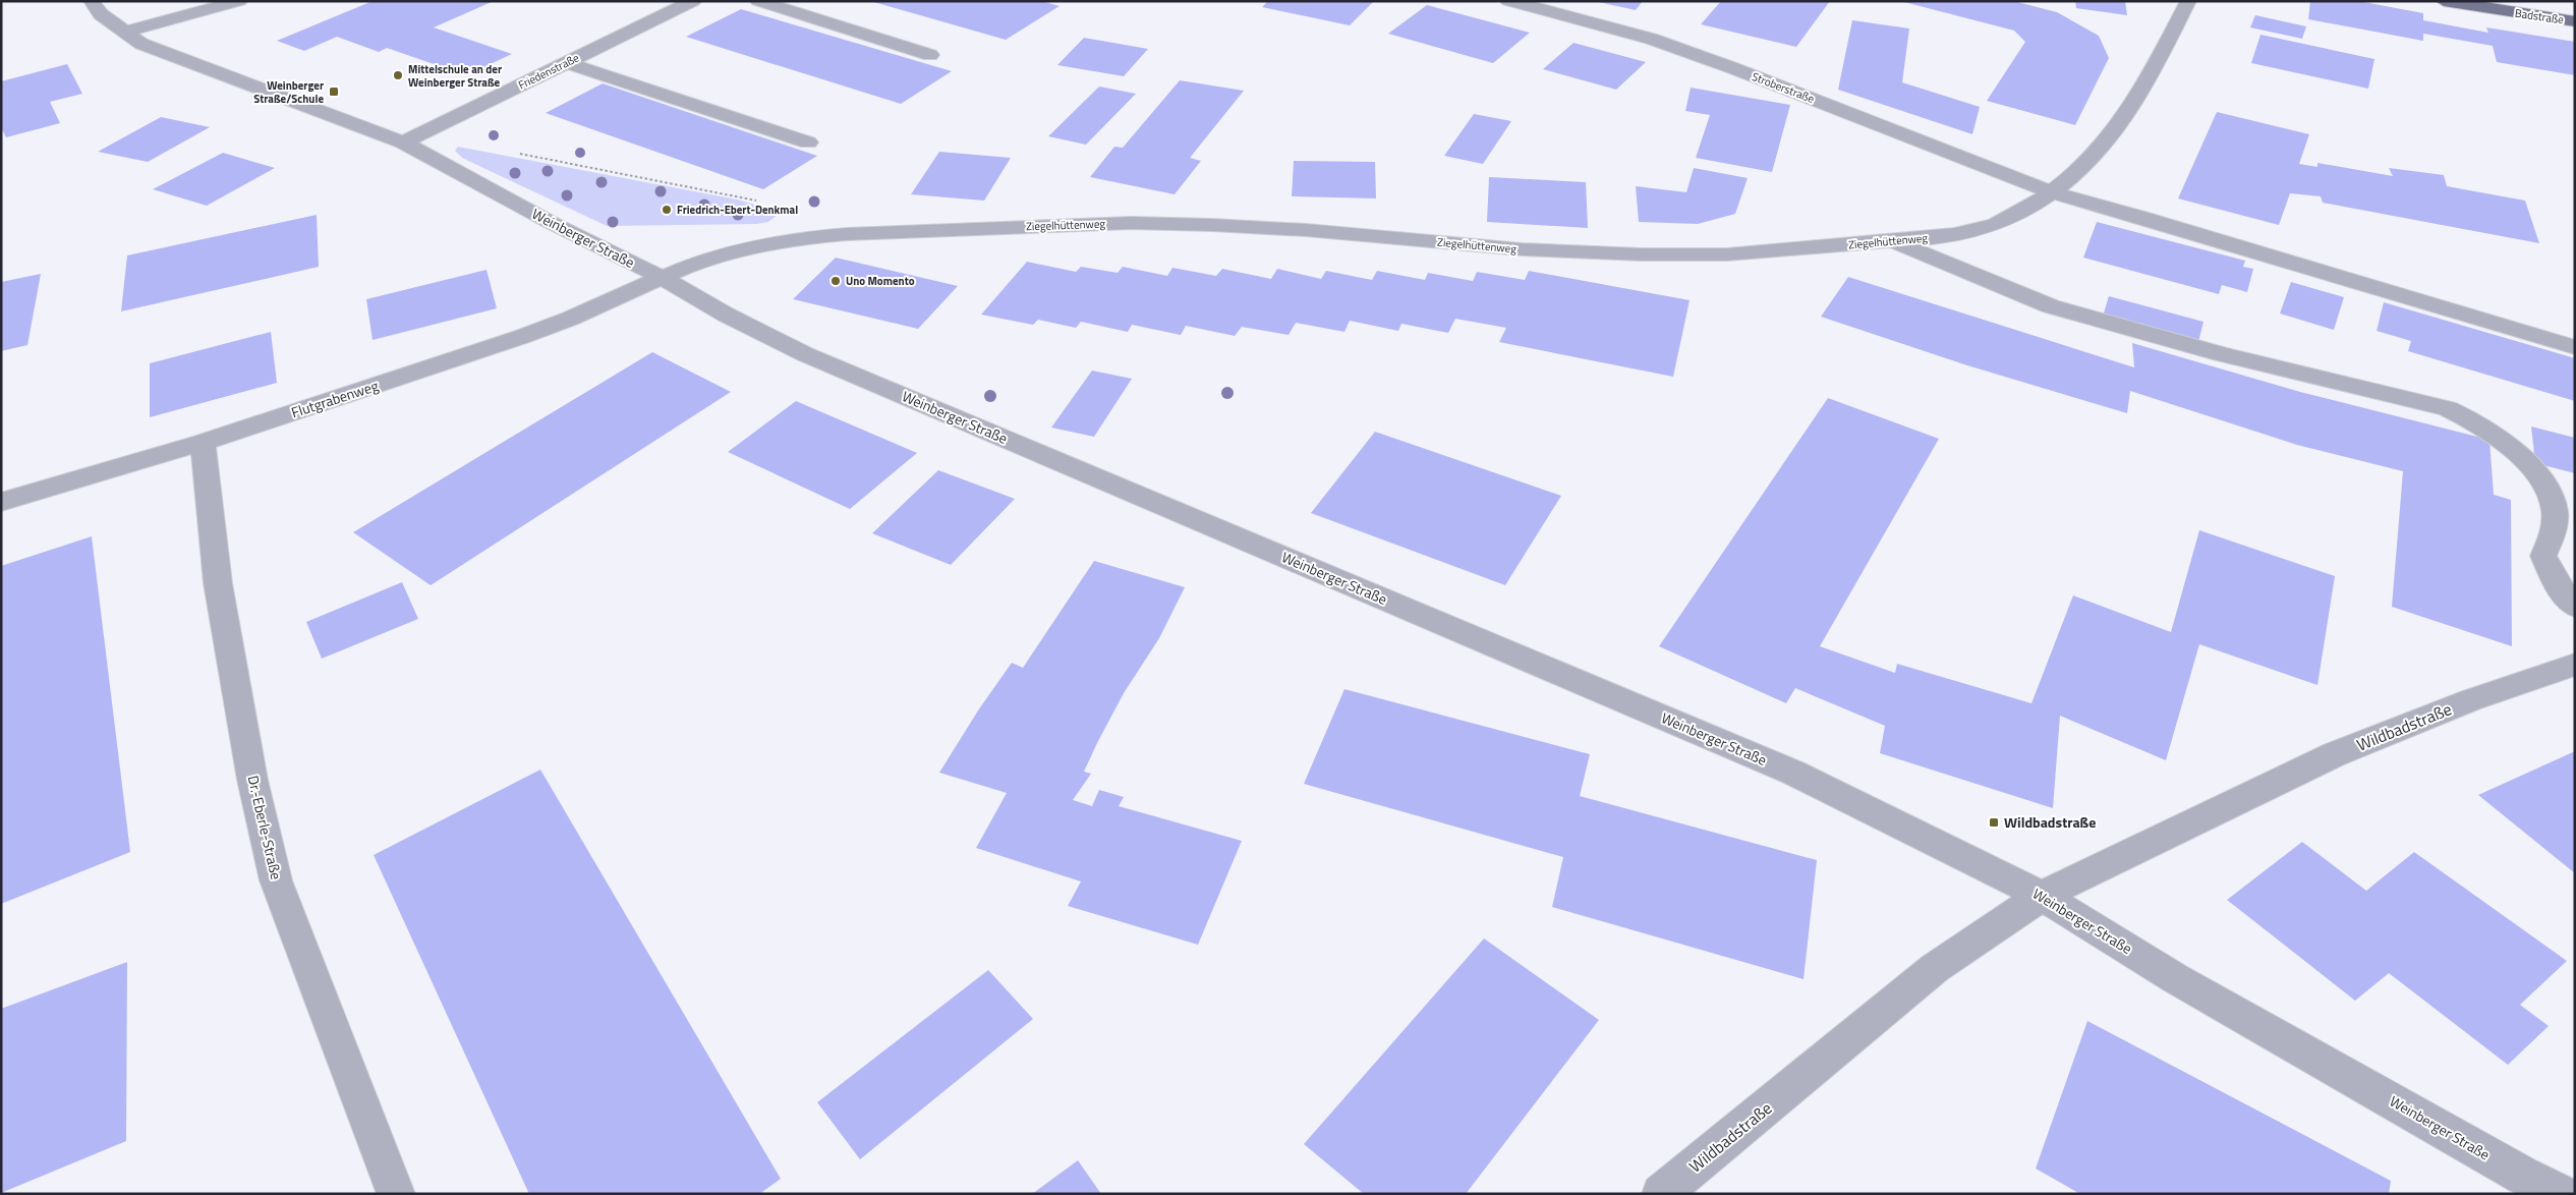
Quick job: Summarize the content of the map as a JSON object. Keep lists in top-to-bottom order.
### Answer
{
  "streets": {
    "main road": ["Badstraße"],
    "street": [
      "Friedenstraße",
      "Stroberstraße",
      "Ziegelhüttenweg",
      "Weinberger Straße",
      "Flutgrabenweg",
      "Wildbadstraße",
      "Dr.-Eberle-Straße"
    ]
  },
  "crossings": [
    ["Friedenstraße", "Weinberger Straße"],
    ["Stroberstraße", "Ziegelhüttenweg"],
    ["Ziegelhüttenweg", "Weinberger Straße"],
    ["Ziegelhüttenweg", "Flutgrabenweg"],
    ["Weinberger Straße", "Flutgrabenweg"],
    ["Weinberger Straße", "Wildbadstraße"],
    ["Flutgrabenweg", "Dr.-Eberle-Straße"]
  ],
  "places": {
    "other": ["Mittelschule an der Weinberger Straße", "Friedrich-Ebert-Denkmal", "Uno Momento"],
    "transit": ["Weinberger Straße/Schule", "Wildbadstraße"]
  }
}
